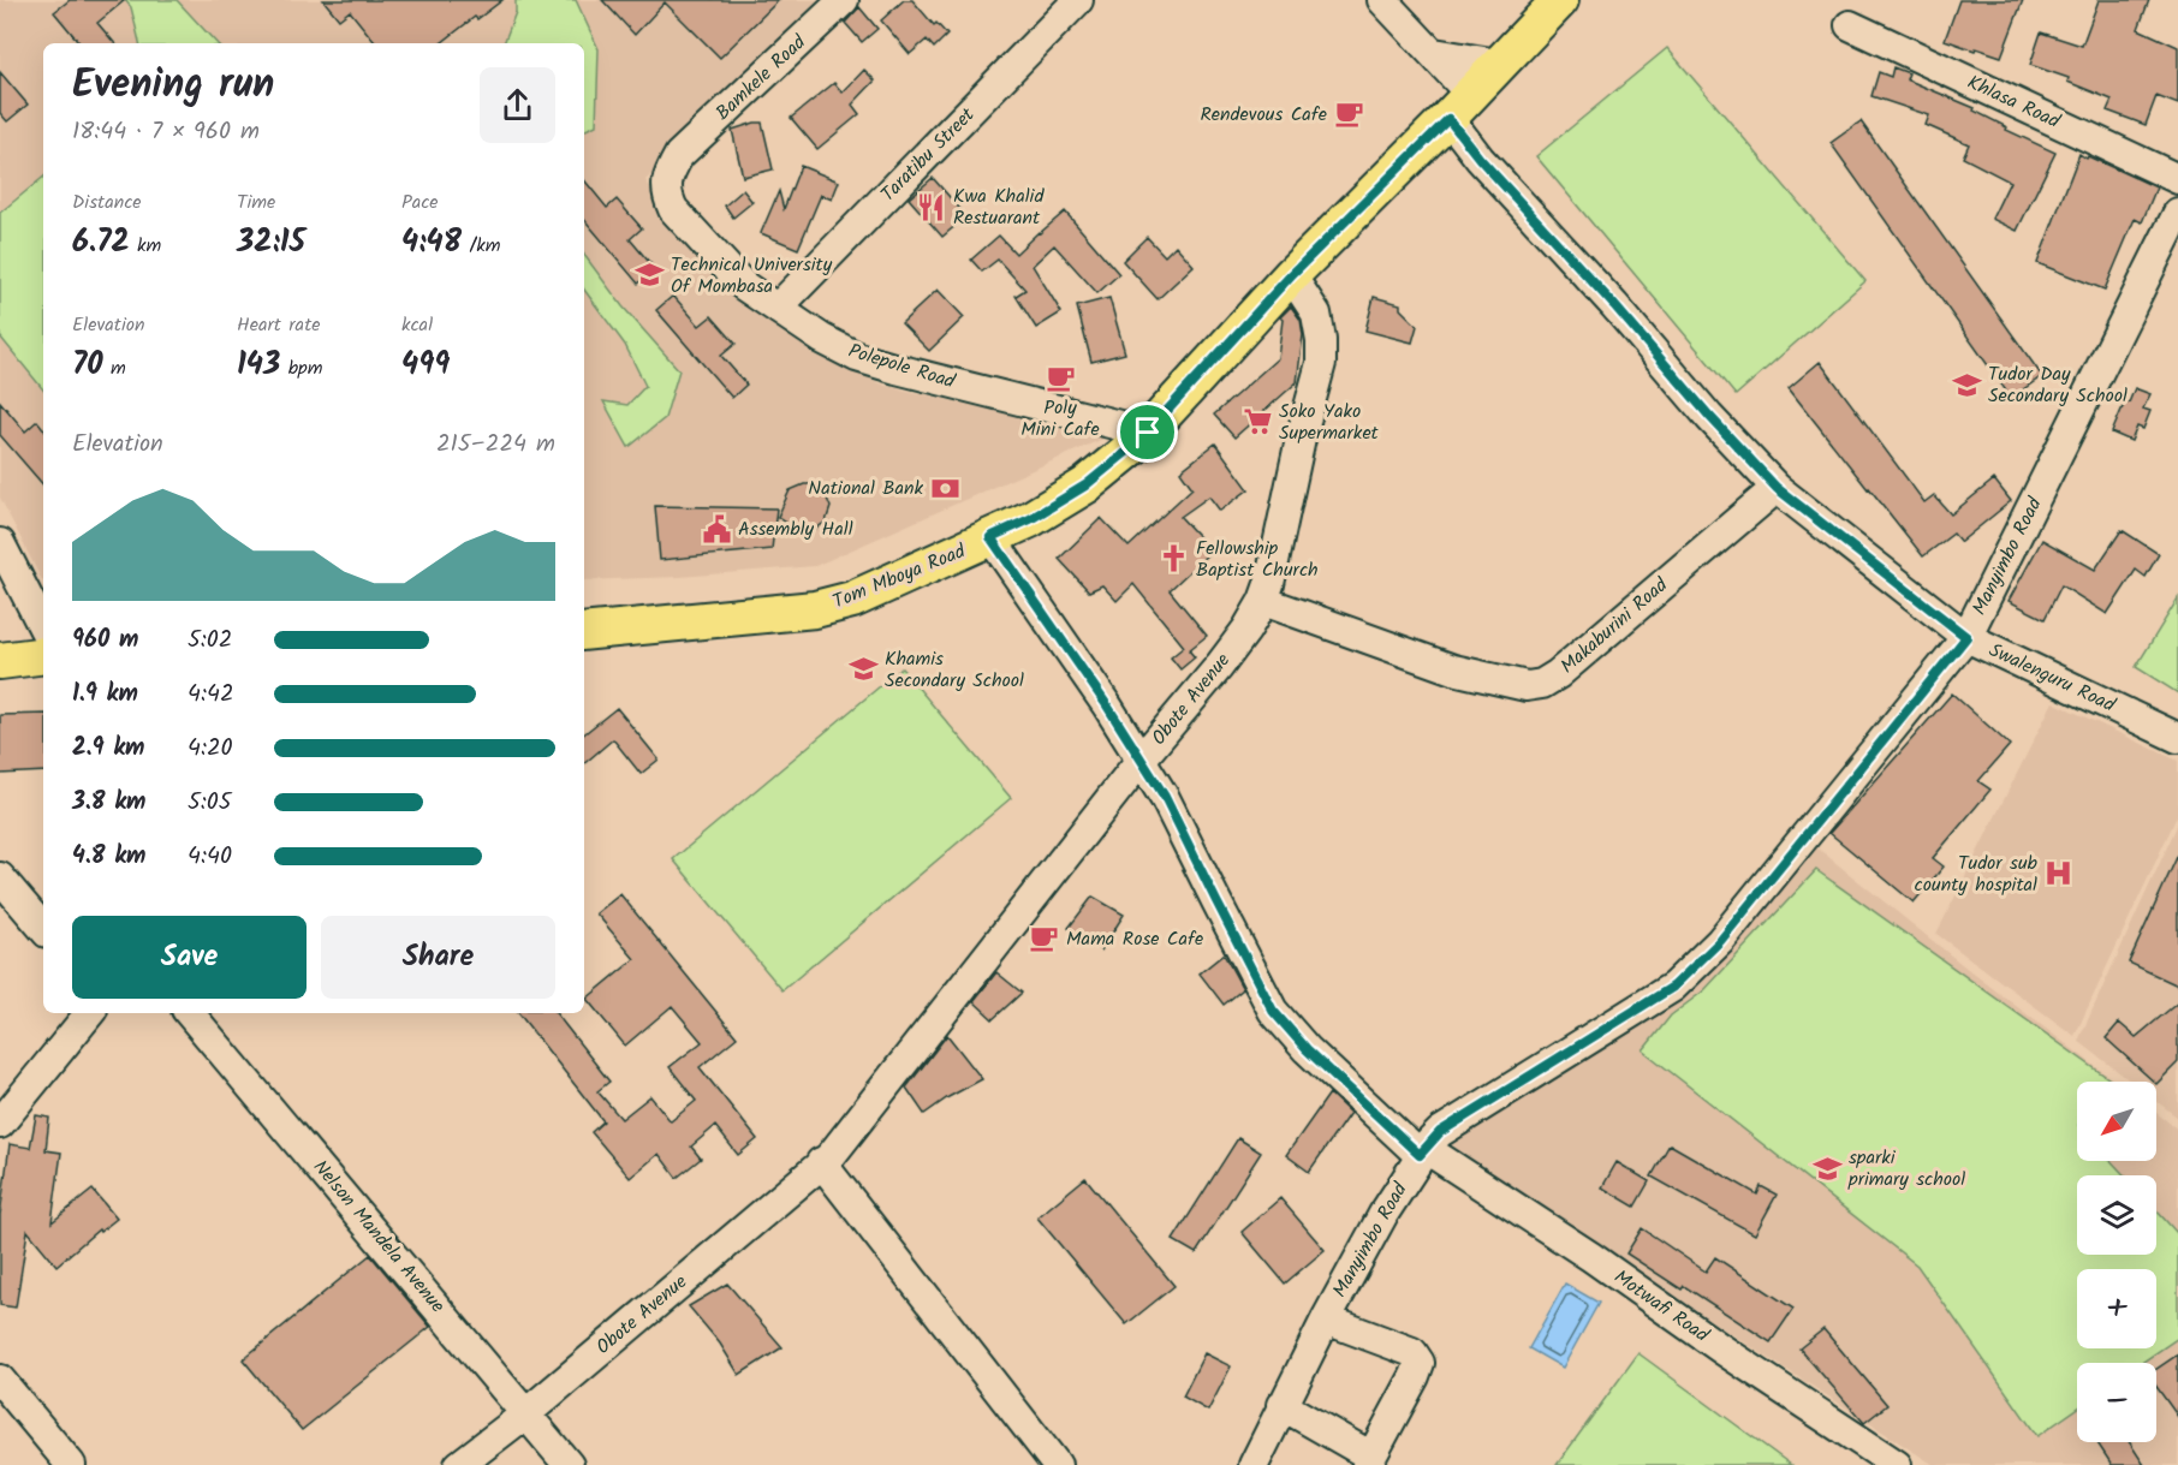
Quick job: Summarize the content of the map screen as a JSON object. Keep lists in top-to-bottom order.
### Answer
{
  "streets": {
    "main road": ["Tom Mboya Road"],
    "street": [
      "Bamkele Road",
      "Khlasa Road",
      "Taratibu Street",
      "Polepole Road",
      "Manyimbo Road",
      "Makaburini Road",
      "Swalenguru Road",
      "Obote Avenue",
      "Nelson Mandela Avenue",
      "Motwafi Road"
    ]
  },
  "crossings": [
    ["Bamkele Road", "Polepole Road"],
    ["Taratibu Street", "Polepole Road"],
    ["Polepole Road", "Tom Mboya Road"],
    ["Manyimbo Road", "Swalenguru Road"],
    ["Manyimbo Road", "Motwafi Road"],
    ["Tom Mboya Road", "Swalenguru Road"],
    ["Tom Mboya Road", "Obote Avenue"],
    ["Tom Mboya Road", "Motwafi Road"],
    ["Makaburini Road", "Swalenguru Road"],
    ["Makaburini Road", "Obote Avenue"],
    ["Obote Avenue", "Nelson Mandela Avenue"],
    ["Obote Avenue", "Motwafi Road"]
  ],
  "places": {
    "cafe": ["Rendevous Cafe", "Poly Mini Cafe", "Mama Rose Cafe"],
    "restaurant": ["Kwa Khalid Restuarant"],
    "school or university": [
      "Technical University Of Mombasa",
      "Tudor Day Secondary School",
      "Khamis Secondary School",
      "sparki primary school"
    ],
    "supermarket": ["Soko Yako Supermarket"],
    "bank": ["National Bank"],
    "public building": ["Assembly Hall"],
    "church": ["Fellowship Baptist Church"],
    "hospital": ["Tudor sub county hospital"]
  },
  "north": "bottom left",
  "page": {
    "heading": ["Evening run", "18:44 · 7 × 960 m"],
    "stats": [
      ["Distance", "6.72 km"],
      ["Time", "32:15"],
      ["Pace", "4:48 /km"],
      ["Elevation", "70 m"],
      ["Heart rate", "143 bpm"],
      ["kcal", "499"]
    ],
    "chart": ["Elevation", "215–224 m"],
    "list": [
      {
        "name": "960 m",
        "note": "5:02"
      },
      {
        "name": "1.9 km",
        "note": "4:42"
      },
      {
        "name": "2.9 km",
        "note": "4:20"
      },
      {
        "name": "3.8 km",
        "note": "5:05"
      },
      {
        "name": "4.8 km",
        "note": "4:40"
      }
    ],
    "buttons": ["Save", "Share"],
    "map_buttons": ["+", "−"]
  }
}
